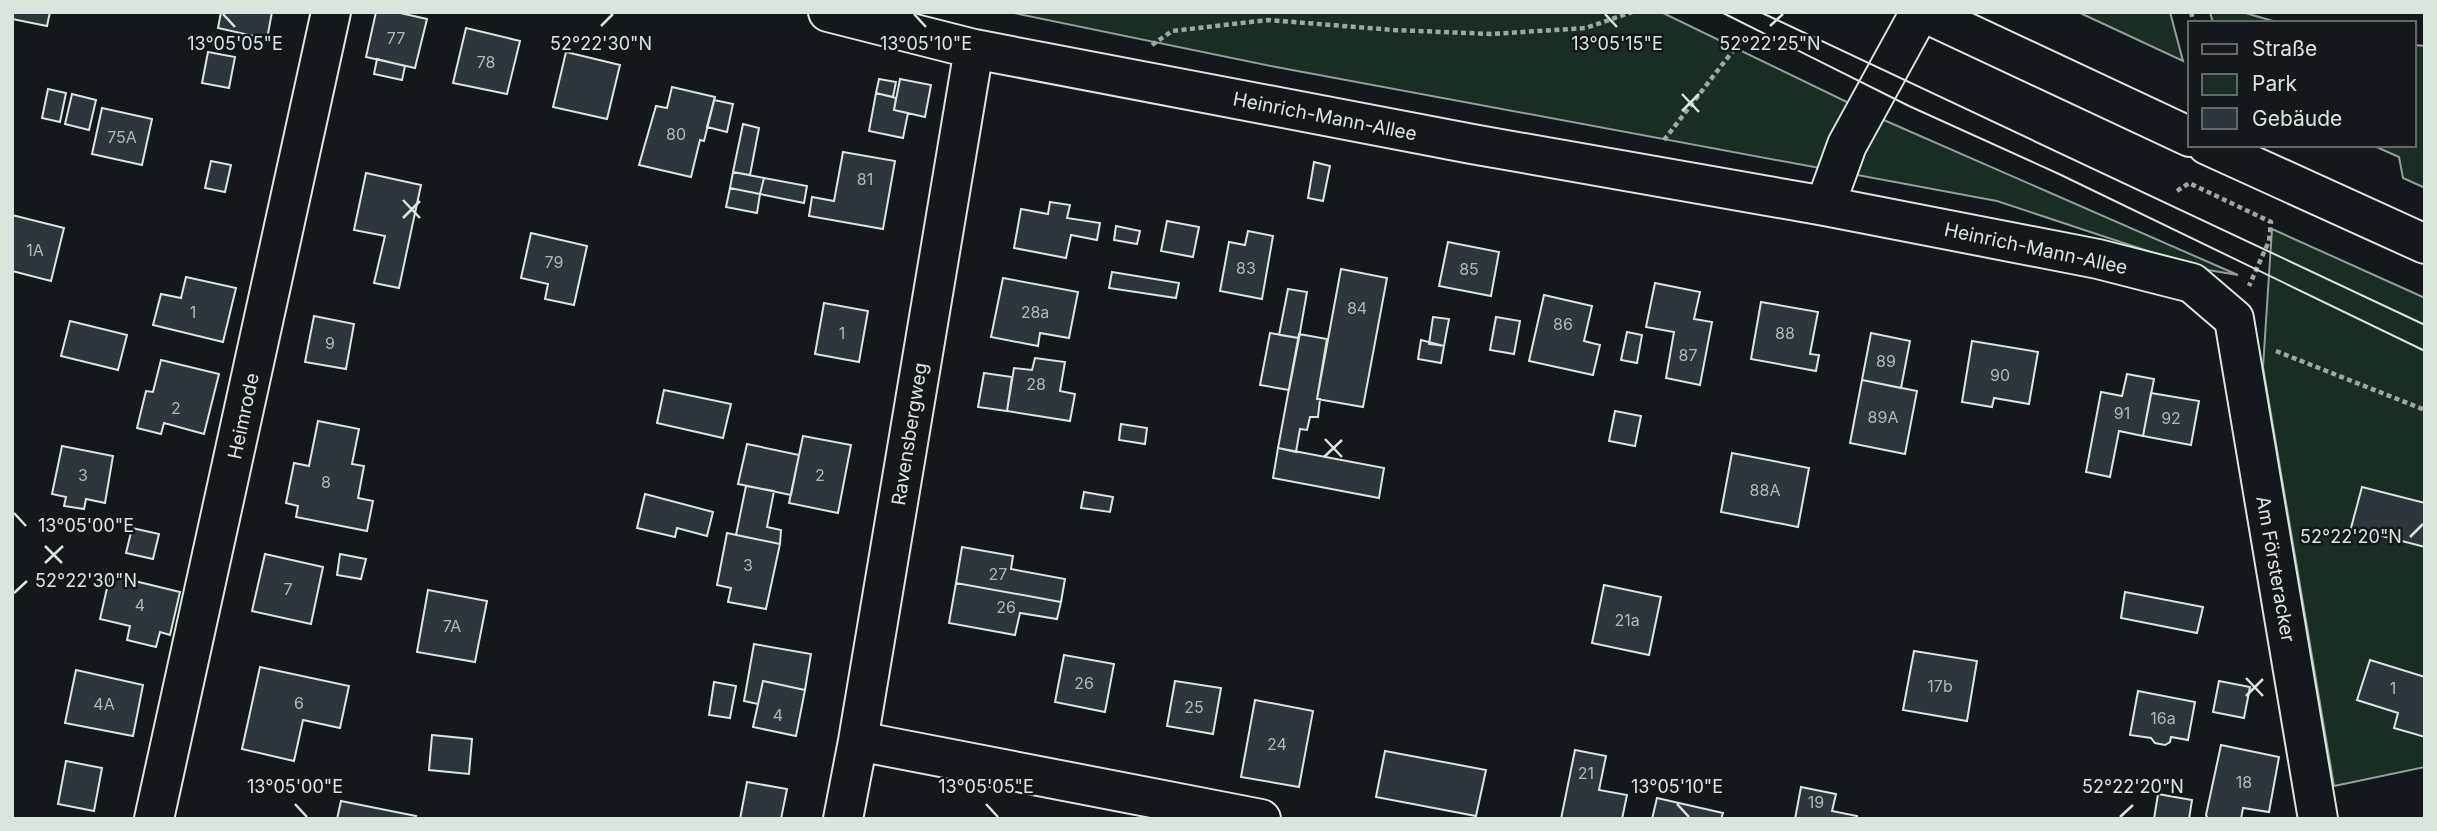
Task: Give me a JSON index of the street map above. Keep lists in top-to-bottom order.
{
  "streets": {
    "street": [
      "Heinrich-Mann-Allee",
      "Heimrode",
      "Ravensbergweg",
      "Am Försteracker"
    ]
  },
  "crossings": [
    ["Heinrich-Mann-Allee", "Ravensbergweg"],
    ["Heinrich-Mann-Allee", "Am Försteracker"]
  ],
  "house_numbers": [
    "77",
    "78",
    "80",
    "75A",
    "81",
    "1A",
    "79",
    "83",
    "85",
    "84",
    "1",
    "28a",
    "86",
    "1",
    "88",
    "9",
    "87",
    "89",
    "90",
    "28",
    "2",
    "91",
    "89A",
    "92",
    "3",
    "2",
    "8",
    "88A",
    "3",
    "27",
    "7",
    "4",
    "26",
    "21a",
    "7A",
    "26",
    "17b",
    "1",
    "6",
    "4A",
    "25",
    "4",
    "16a",
    "24",
    "21",
    "18",
    "19"
  ],
  "legend": ["Straße", "Park", "Gebäude"],
  "coordinates": [
    "52°22'30\"N",
    "52°22'25\"N",
    "13°05'05\"E",
    "13°05'10\"E",
    "13°05'15\"E",
    "13°05'00\"E",
    "52°22'20\"N"
  ]
}
